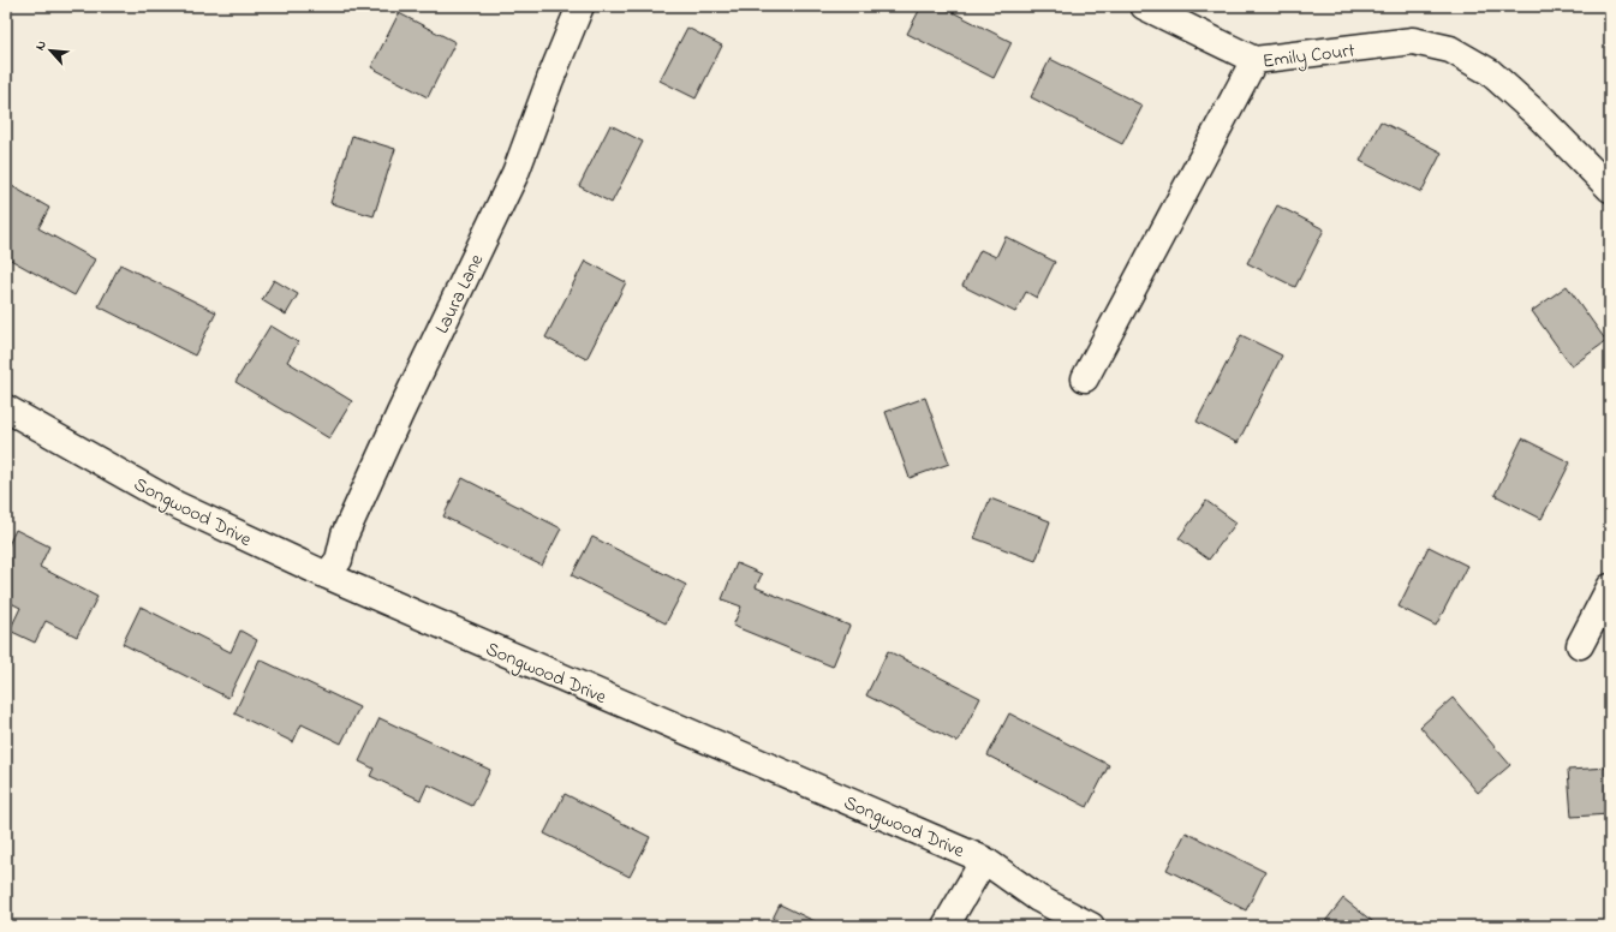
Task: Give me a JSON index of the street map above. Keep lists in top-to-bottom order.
{
  "streets": {
    "street": ["Emily Court", "Laura Lane", "Songwood Drive"]
  },
  "crossings": [
    ["Laura Lane", "Songwood Drive"]
  ],
  "north": "top left"
}
